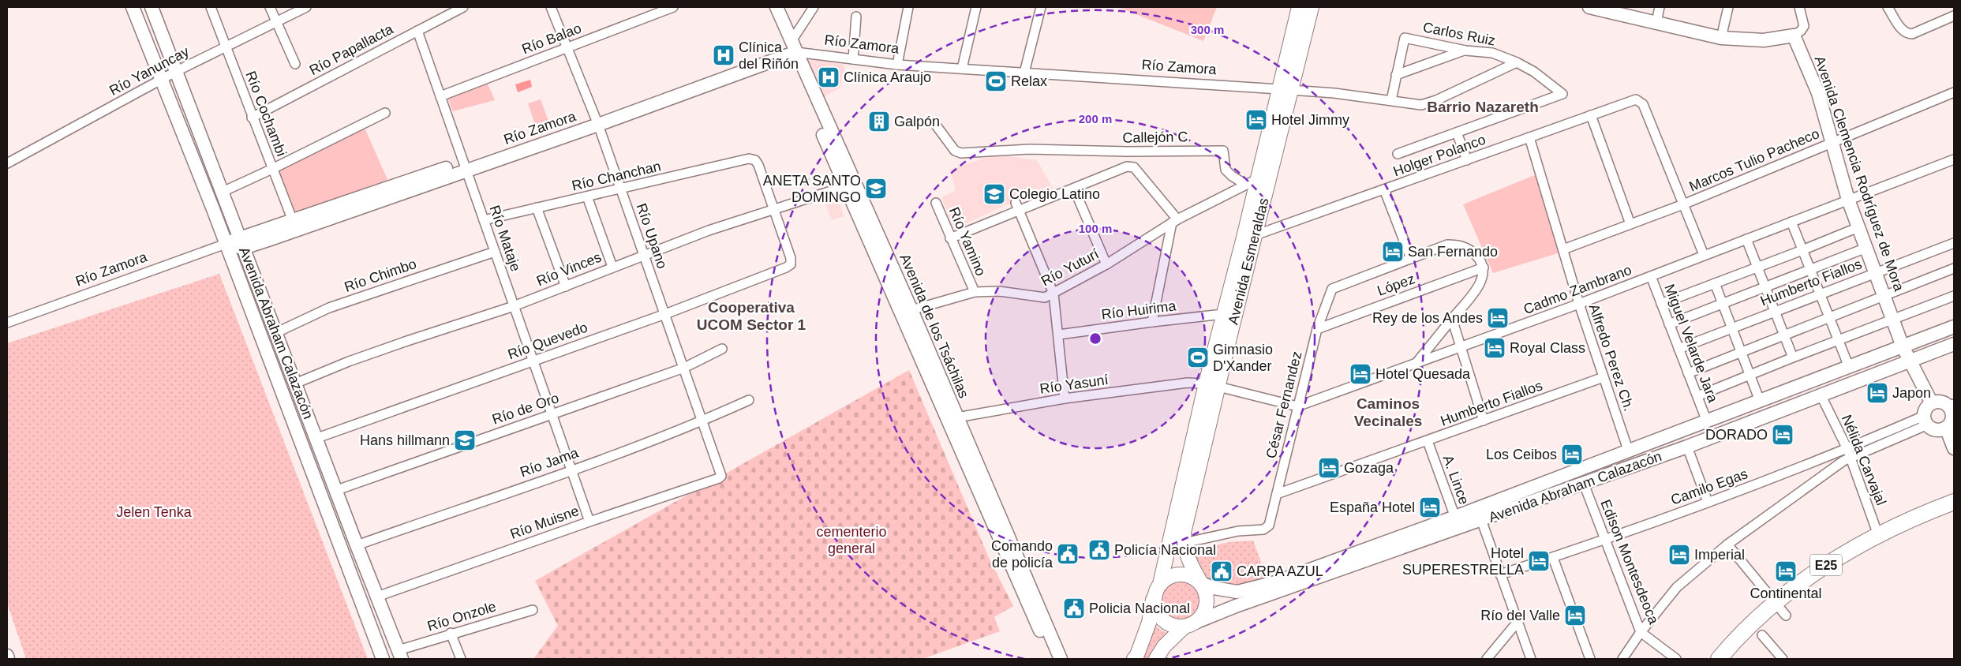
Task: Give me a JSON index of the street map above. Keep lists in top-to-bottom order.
{
  "streets": {
    "highway": ["E25"],
    "main road": [
      "Río Zamora",
      "Avenida Clemencia Rodríguez de Mora",
      "Avenida Esmeraldas",
      "Avenida de los Tsáchilas",
      "Avenida Abraham Calazacón"
    ],
    "street": [
      "Carlos Ruiz",
      "Río Balao",
      "Río Papallacta",
      "Río Yanuncay",
      "Río Cochambi",
      "Callejón C",
      "Holger Polanco",
      "Marcos Tulio Pacheco",
      "Río Chanchan",
      "Río Upano",
      "Río Mataje",
      "Río Yamino",
      "Río Yuturí",
      "Río Vinces",
      "Río Chimbo",
      "Humberto Fiallos",
      "López",
      "Cadmo Zambrano",
      "Río Huirima",
      "Río Quevedo",
      "Miguel Velarde Jara",
      "Alfredo Perez Ch.",
      "Río Yasuní",
      "César Fernandez",
      "Río de Oro",
      "Nélida Carvajal",
      "Río Jama",
      "A. Lince",
      "Camilo Egas",
      "Río Muisne",
      "Edison Montesdeoca",
      "Río Onzole"
    ]
  },
  "crossings": [
    ["Carlos Ruiz", "Río Zamora"],
    ["Río Balao", "Río Upano"],
    ["Río Balao", "Río Mataje"],
    ["Río Zamora", "Río Cochambi"],
    ["Río Zamora", "Río Upano"],
    ["Río Zamora", "Río Mataje"],
    ["Río Zamora", "Avenida Esmeraldas"],
    ["Río Zamora", "Avenida de los Tsáchilas"],
    ["Río Zamora", "Avenida Abraham Calazacón"],
    ["Río Papallacta", "Río Cochambi"],
    ["Río Papallacta", "Río Mataje"],
    ["Río Yanuncay", "Río Cochambi"],
    ["Río Yanuncay", "Avenida Abraham Calazacón"],
    ["Callejón C", "Avenida Esmeraldas"],
    ["Callejón C", "Río Yuturí"],
    ["Holger Polanco", "Marcos Tulio Pacheco"],
    ["Holger Polanco", "Avenida Esmeraldas"],
    ["Holger Polanco", "Alfredo Perez Ch."],
    ["Marcos Tulio Pacheco", "Avenida Clemencia Rodríguez de Mora"],
    ["Marcos Tulio Pacheco", "Alfredo Perez Ch."],
    ["Avenida Clemencia Rodríguez de Mora", "Humberto Fiallos"],
    ["Avenida Clemencia Rodríguez de Mora", "Cadmo Zambrano"],
    ["Avenida Clemencia Rodríguez de Mora", "Avenida Abraham Calazacón"],
    ["Avenida Clemencia Rodríguez de Mora", "Camilo Egas"],
    ["Río Chanchan", "Río Upano"],
    ["Río Chanchan", "Río Mataje"],
    ["Río Chanchan", "Río Vinces"],
    ["Río Chanchan", "Río Quevedo"],
    ["Río Upano", "Río Vinces"],
    ["Río Upano", "Río Quevedo"],
    ["Río Upano", "Río de Oro"],
    ["Río Upano", "Río Jama"],
    ["Río Upano", "Río Muisne"],
    ["Río Mataje", "Río Vinces"],
    ["Río Mataje", "Río Chimbo"],
    ["Río Mataje", "Río Quevedo"],
    ["Río Mataje", "Río de Oro"],
    ["Río Mataje", "Río Jama"],
    ["Río Mataje", "Río Muisne"],
    ["Río Yamino", "Río Yuturí"],
    ["Avenida Esmeraldas", "Río Yuturí"],
    ["Avenida Esmeraldas", "Río Huirima"],
    ["Avenida Esmeraldas", "Avenida Abraham Calazacón"],
    ["Avenida Esmeraldas", "Río Yasuní"],
    ["Avenida Esmeraldas", "César Fernandez"],
    ["Río Yuturí", "Avenida de los Tsáchilas"],
    ["Río Vinces", "Avenida de los Tsáchilas"],
    ["Río Vinces", "Avenida Abraham Calazacón"],
    ["Río Vinces", "Río Quevedo"],
    ["Río Chimbo", "Avenida Abraham Calazacón"],
    ["Humberto Fiallos", "Miguel Velarde Jara"],
    ["Humberto Fiallos", "Alfredo Perez Ch."],
    ["Humberto Fiallos", "César Fernandez"],
    ["Humberto Fiallos", "A. Lince"],
    ["López", "César Fernandez"],
    ["Cadmo Zambrano", "Miguel Velarde Jara"],
    ["Cadmo Zambrano", "Alfredo Perez Ch."],
    ["Cadmo Zambrano", "César Fernandez"],
    ["Avenida de los Tsáchilas", "Río Yasuní"],
    ["Avenida Abraham Calazacón", "Río Quevedo"],
    ["Avenida Abraham Calazacón", "Miguel Velarde Jara"],
    ["Avenida Abraham Calazacón", "Alfredo Perez Ch."],
    ["Avenida Abraham Calazacón", "Río de Oro"],
    ["Avenida Abraham Calazacón", "Nélida Carvajal"],
    ["Avenida Abraham Calazacón", "Río Jama"],
    ["Avenida Abraham Calazacón", "A. Lince"],
    ["Avenida Abraham Calazacón", "Río Muisne"],
    ["Avenida Abraham Calazacón", "Edison Montesdeoca"],
    ["Avenida Abraham Calazacón", "Río Onzole"],
    ["Nélida Carvajal", "Camilo Egas"],
    ["Nélida Carvajal", "E25"],
    ["Camilo Egas", "Edison Montesdeoca"]
  ],
  "districts": ["Barrio Nazareth", "Cooperativa UCOM Sector 1", "Caminos Vecinales"],
  "parks": ["Jelen Tenka", "cementerio general"],
  "places": {
    "hospital": ["Clínica del Riñón", "Clínica Araujo"],
    "sports": ["Relax", "Gimnasio D'Xander"],
    "hotel": [
      "Hotel Jimmy",
      "San Fernando",
      "Rey de los Andes",
      "Royal Class",
      "Hotel Quesada",
      "Japon",
      "DORADO",
      "Los Ceibos",
      "Gozaga",
      "España Hotel",
      "Imperial",
      "Hotel SUPERESTRELLA",
      "Continental",
      "Río del Valle"
    ],
    "building": ["Galpón"],
    "school or university": ["ANETA SANTO DOMINGO", "Colegio Latino", "Hans hillmann"],
    "public building": [
      "Policía Nacional",
      "Comando de policía",
      "CARPA AZUL",
      "Policia Nacional"
    ]
  },
  "rings": ["300 m", "200 m", "100 m"]
}
